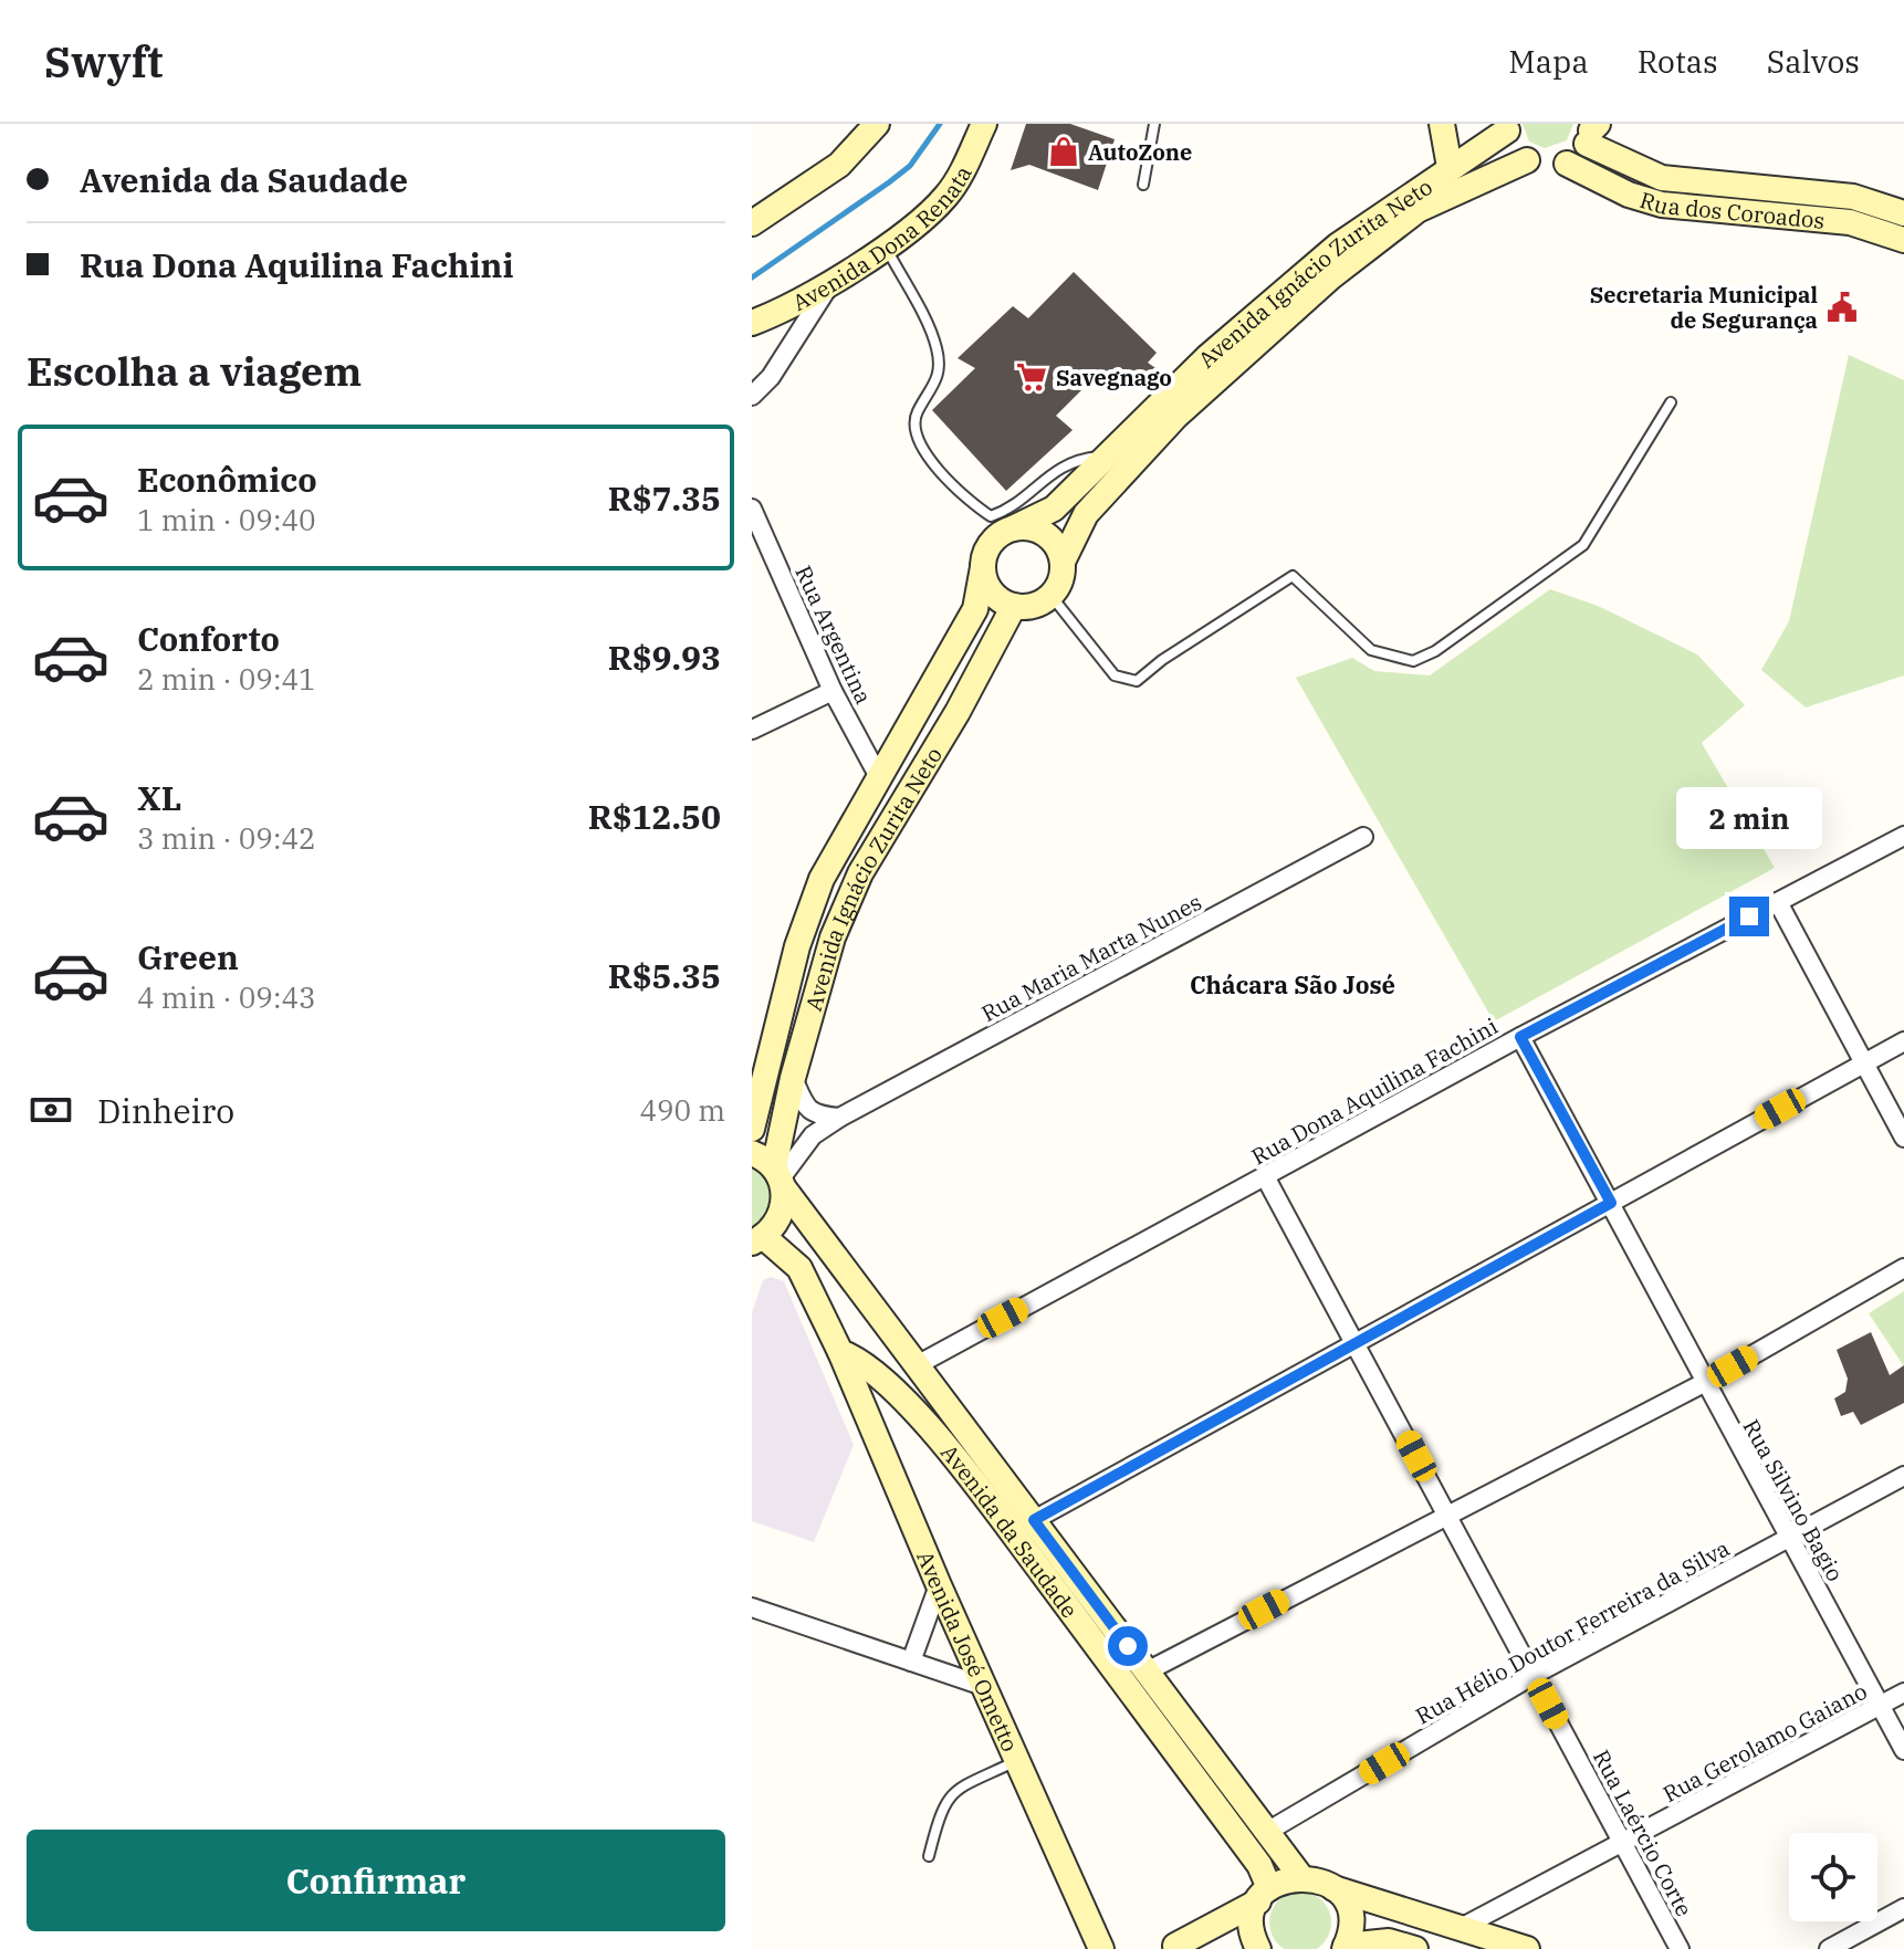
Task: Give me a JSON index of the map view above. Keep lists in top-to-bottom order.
{
  "streets": {
    "street": [
      "Rua dos Coroados",
      "Avenida Dona Renata",
      "Avenida Ignácio Zurita Neto",
      "Rua Argentina",
      "Rua Maria Marta Nunes",
      "Rua Dona Aquilina Fachini",
      "Rua Silvino Bagio",
      "Avenida da Saudade",
      "Rua Hélio Doutor Ferreira da Silva",
      "Avenida José Ometto",
      "Rua Gerolamo Gaiano",
      "Rua Laércio Corte"
    ]
  },
  "crossings": [
    ["Avenida Ignácio Zurita Neto", "Rua Argentina"],
    ["Avenida Ignácio Zurita Neto", "Rua Maria Marta Nunes"],
    ["Avenida Ignácio Zurita Neto", "Avenida da Saudade"],
    ["Rua Maria Marta Nunes", "Avenida da Saudade"],
    ["Rua Dona Aquilina Fachini", "Rua Silvino Bagio"],
    ["Rua Dona Aquilina Fachini", "Avenida da Saudade"],
    ["Rua Dona Aquilina Fachini", "Rua Laércio Corte"],
    ["Rua Silvino Bagio", "Rua Hélio Doutor Ferreira da Silva"],
    ["Rua Silvino Bagio", "Rua Gerolamo Gaiano"],
    ["Avenida da Saudade", "Rua Hélio Doutor Ferreira da Silva"],
    ["Avenida da Saudade", "Avenida José Ometto"],
    ["Rua Hélio Doutor Ferreira da Silva", "Rua Laércio Corte"],
    ["Rua Gerolamo Gaiano", "Rua Laércio Corte"]
  ],
  "districts": ["Chácara São José"],
  "places": {
    "shop": ["AutoZone"],
    "public building": ["Secretaria Municipal de Segurança"],
    "supermarket": ["Savegnago"]
  },
  "page": {
    "header": "Swyft",
    "nav": ["Mapa", "Rotas", "Salvos"],
    "banner": ["Avenida da Saudade", "Rua Dona Aquilina Fachini"],
    "heading": "Escolha a viagem",
    "list": [
      {
        "name": "Econômico",
        "note": "1 min · 09:40",
        "value": "R$7.35"
      },
      {
        "name": "Conforto",
        "note": "2 min · 09:41",
        "value": "R$9.93"
      },
      {
        "name": "XL",
        "note": "3 min · 09:42",
        "value": "R$12.50"
      },
      {
        "name": "Green",
        "note": "4 min · 09:43",
        "value": "R$5.35"
      }
    ],
    "bubble": "2 min",
    "pay": ["Dinheiro", "490 m"],
    "buttons": "Confirmar"
  }
}
